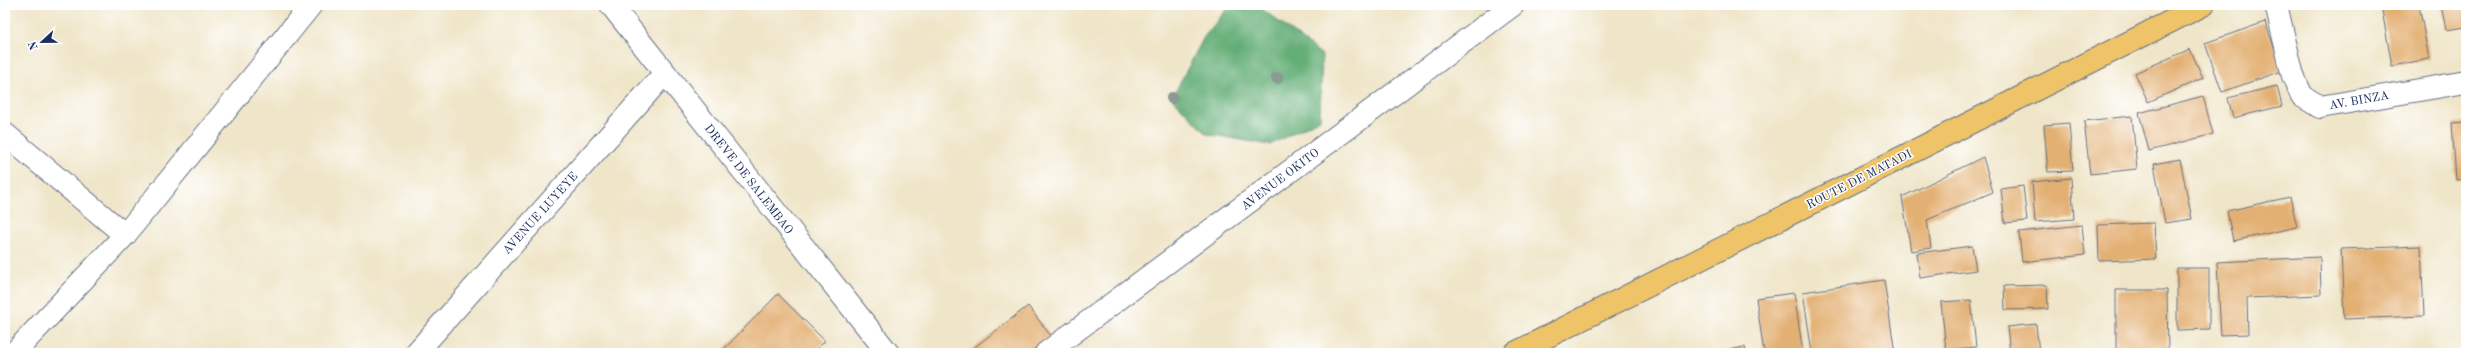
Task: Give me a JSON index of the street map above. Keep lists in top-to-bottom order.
{
  "streets": {
    "main road": ["ROUTE DE MATADI"],
    "street": [
      "AV. BINZA",
      "DREVE DE SALEMBAO",
      "AVENUE OKITO",
      "AVENUE LUYEYE"
    ]
  },
  "crossings": [
    ["DREVE DE SALEMBAO", "AVENUE LUYEYE"]
  ],
  "north": "left"
}
